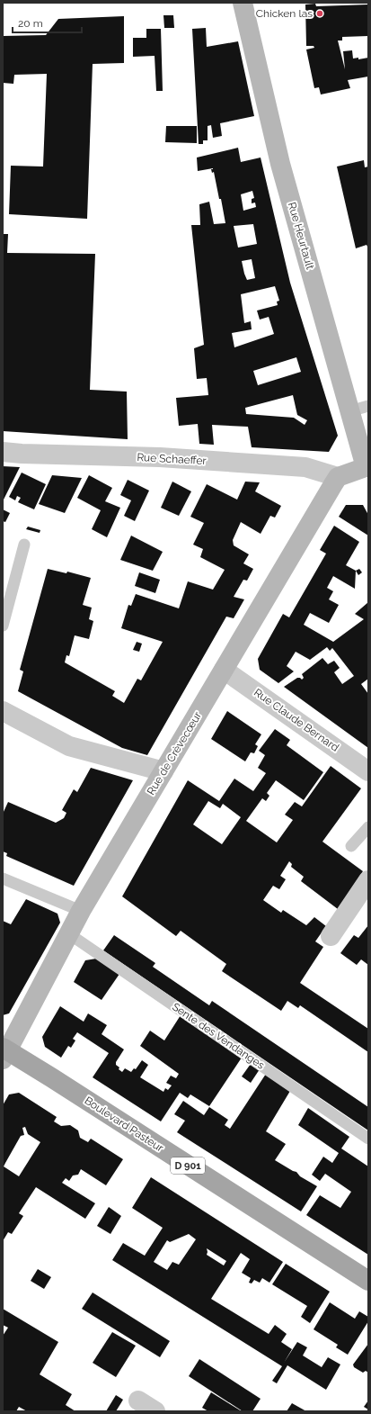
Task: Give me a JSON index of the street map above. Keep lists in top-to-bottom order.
{
  "streets": {
    "main road": [
      "Rue Heurtault",
      "Rue de Crèvecœur",
      "Boulevard Pasteur",
      "D 901"
    ],
    "street": ["Rue Schaeffer", "Rue Claude Bernard"],
    "lane": ["Sente des Vendanges"]
  },
  "crossings": [
    ["Rue Schaeffer", "Rue de Crèvecœur"],
    ["Rue Claude Bernard", "Rue de Crèvecœur"],
    ["Rue de Crèvecœur", "Sente des Vendanges"],
    ["Rue de Crèvecœur", "Boulevard Pasteur"]
  ],
  "places": ["Chicken las"],
  "scale_bar": "20 m"
}
